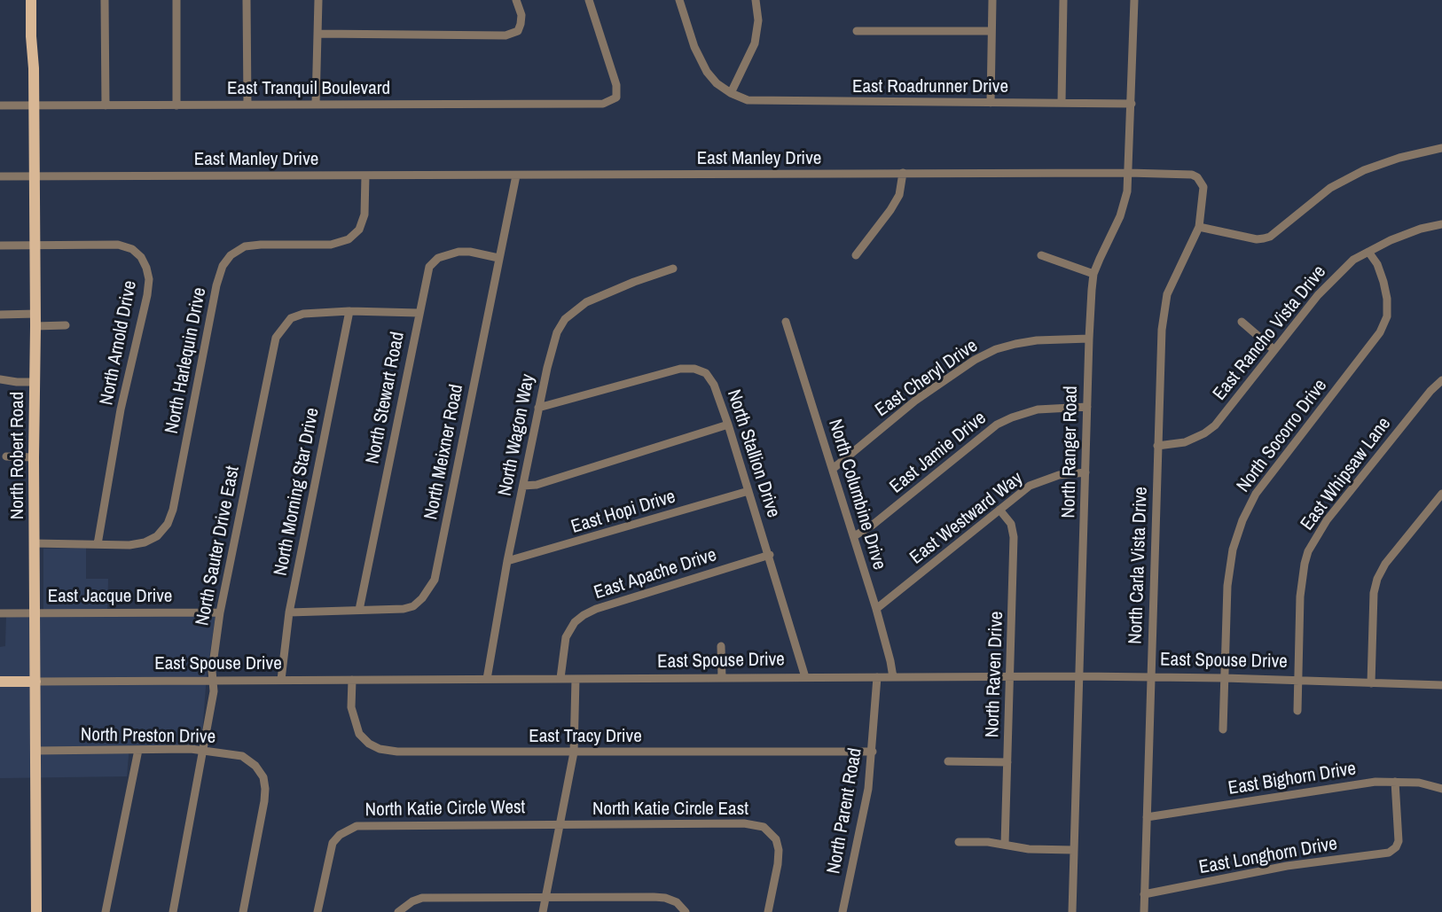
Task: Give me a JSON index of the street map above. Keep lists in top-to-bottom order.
{
  "streets": {
    "main road": ["North Robert Road", "East Spouse Drive"],
    "street": [
      "East Roadrunner Drive",
      "East Tranquil Boulevard",
      "East Manley Drive",
      "East Rancho Vista Drive",
      "North Arnold Drive",
      "North Harlequin Drive",
      "East Cheryl Drive",
      "North Stewart Road",
      "North Wagon Way",
      "North Socorro Drive",
      "North Meixner Road",
      "North Ranger Road",
      "East Jamie Drive",
      "North Stallion Drive",
      "East Whipsaw Lane",
      "North Morning Star Drive",
      "North Columbine Drive",
      "East Hopi Drive",
      "East Westward Way",
      "North Sauter Drive East",
      "North Carla Vista Drive",
      "East Apache Drive",
      "East Jacque Drive",
      "North Raven Drive",
      "North Preston Drive",
      "East Tracy Drive",
      "East Bighorn Drive",
      "North Katie Circle West",
      "North Katie Circle East",
      "North Parent Road",
      "East Longhorn Drive"
    ]
  },
  "crossings": [
    ["East Roadrunner Drive", "North Ranger Road"],
    ["East Tranquil Boulevard", "North Robert Road"],
    ["East Manley Drive", "North Harlequin Drive"],
    ["East Manley Drive", "North Meixner Road"],
    ["East Manley Drive", "North Ranger Road"],
    ["East Manley Drive", "North Robert Road"],
    ["East Manley Drive", "North Carla Vista Drive"],
    ["East Rancho Vista Drive", "North Socorro Drive"],
    ["East Rancho Vista Drive", "North Carla Vista Drive"],
    ["North Arnold Drive", "North Harlequin Drive"],
    ["North Arnold Drive", "North Robert Road"],
    ["North Harlequin Drive", "North Robert Road"],
    ["East Cheryl Drive", "North Ranger Road"],
    ["East Cheryl Drive", "North Columbine Drive"],
    ["North Stewart Road", "North Meixner Road"],
    ["North Stewart Road", "North Sauter Drive East"],
    ["North Wagon Way", "North Stallion Drive"],
    ["North Wagon Way", "East Hopi Drive"],
    ["North Wagon Way", "East Spouse Drive"],
    ["North Socorro Drive", "East Spouse Drive"],
    ["North Meixner Road", "North Morning Star Drive"],
    ["North Ranger Road", "East Jamie Drive"],
    ["North Ranger Road", "East Westward Way"],
    ["North Ranger Road", "East Spouse Drive"],
    ["East Jamie Drive", "North Columbine Drive"],
    ["North Stallion Drive", "East Hopi Drive"],
    ["North Stallion Drive", "East Apache Drive"],
    ["North Stallion Drive", "East Spouse Drive"],
    ["North Robert Road", "East Jacque Drive"],
    ["North Robert Road", "East Spouse Drive"],
    ["North Robert Road", "North Preston Drive"],
    ["East Whipsaw Lane", "East Spouse Drive"],
    ["North Morning Star Drive", "North Sauter Drive East"],
    ["North Morning Star Drive", "East Spouse Drive"],
    ["North Columbine Drive", "East Westward Way"],
    ["North Columbine Drive", "East Spouse Drive"],
    ["East Westward Way", "North Raven Drive"],
    ["North Sauter Drive East", "East Jacque Drive"],
    ["North Sauter Drive East", "East Spouse Drive"],
    ["North Sauter Drive East", "North Preston Drive"],
    ["North Carla Vista Drive", "East Spouse Drive"],
    ["North Carla Vista Drive", "East Bighorn Drive"],
    ["North Carla Vista Drive", "East Longhorn Drive"],
    ["East Apache Drive", "East Spouse Drive"],
    ["East Spouse Drive", "North Raven Drive"],
    ["East Spouse Drive", "East Tracy Drive"],
    ["East Spouse Drive", "North Parent Road"],
    ["East Tracy Drive", "North Parent Road"],
    ["East Bighorn Drive", "East Longhorn Drive"],
    ["North Katie Circle West", "North Katie Circle East"]
  ]
}
